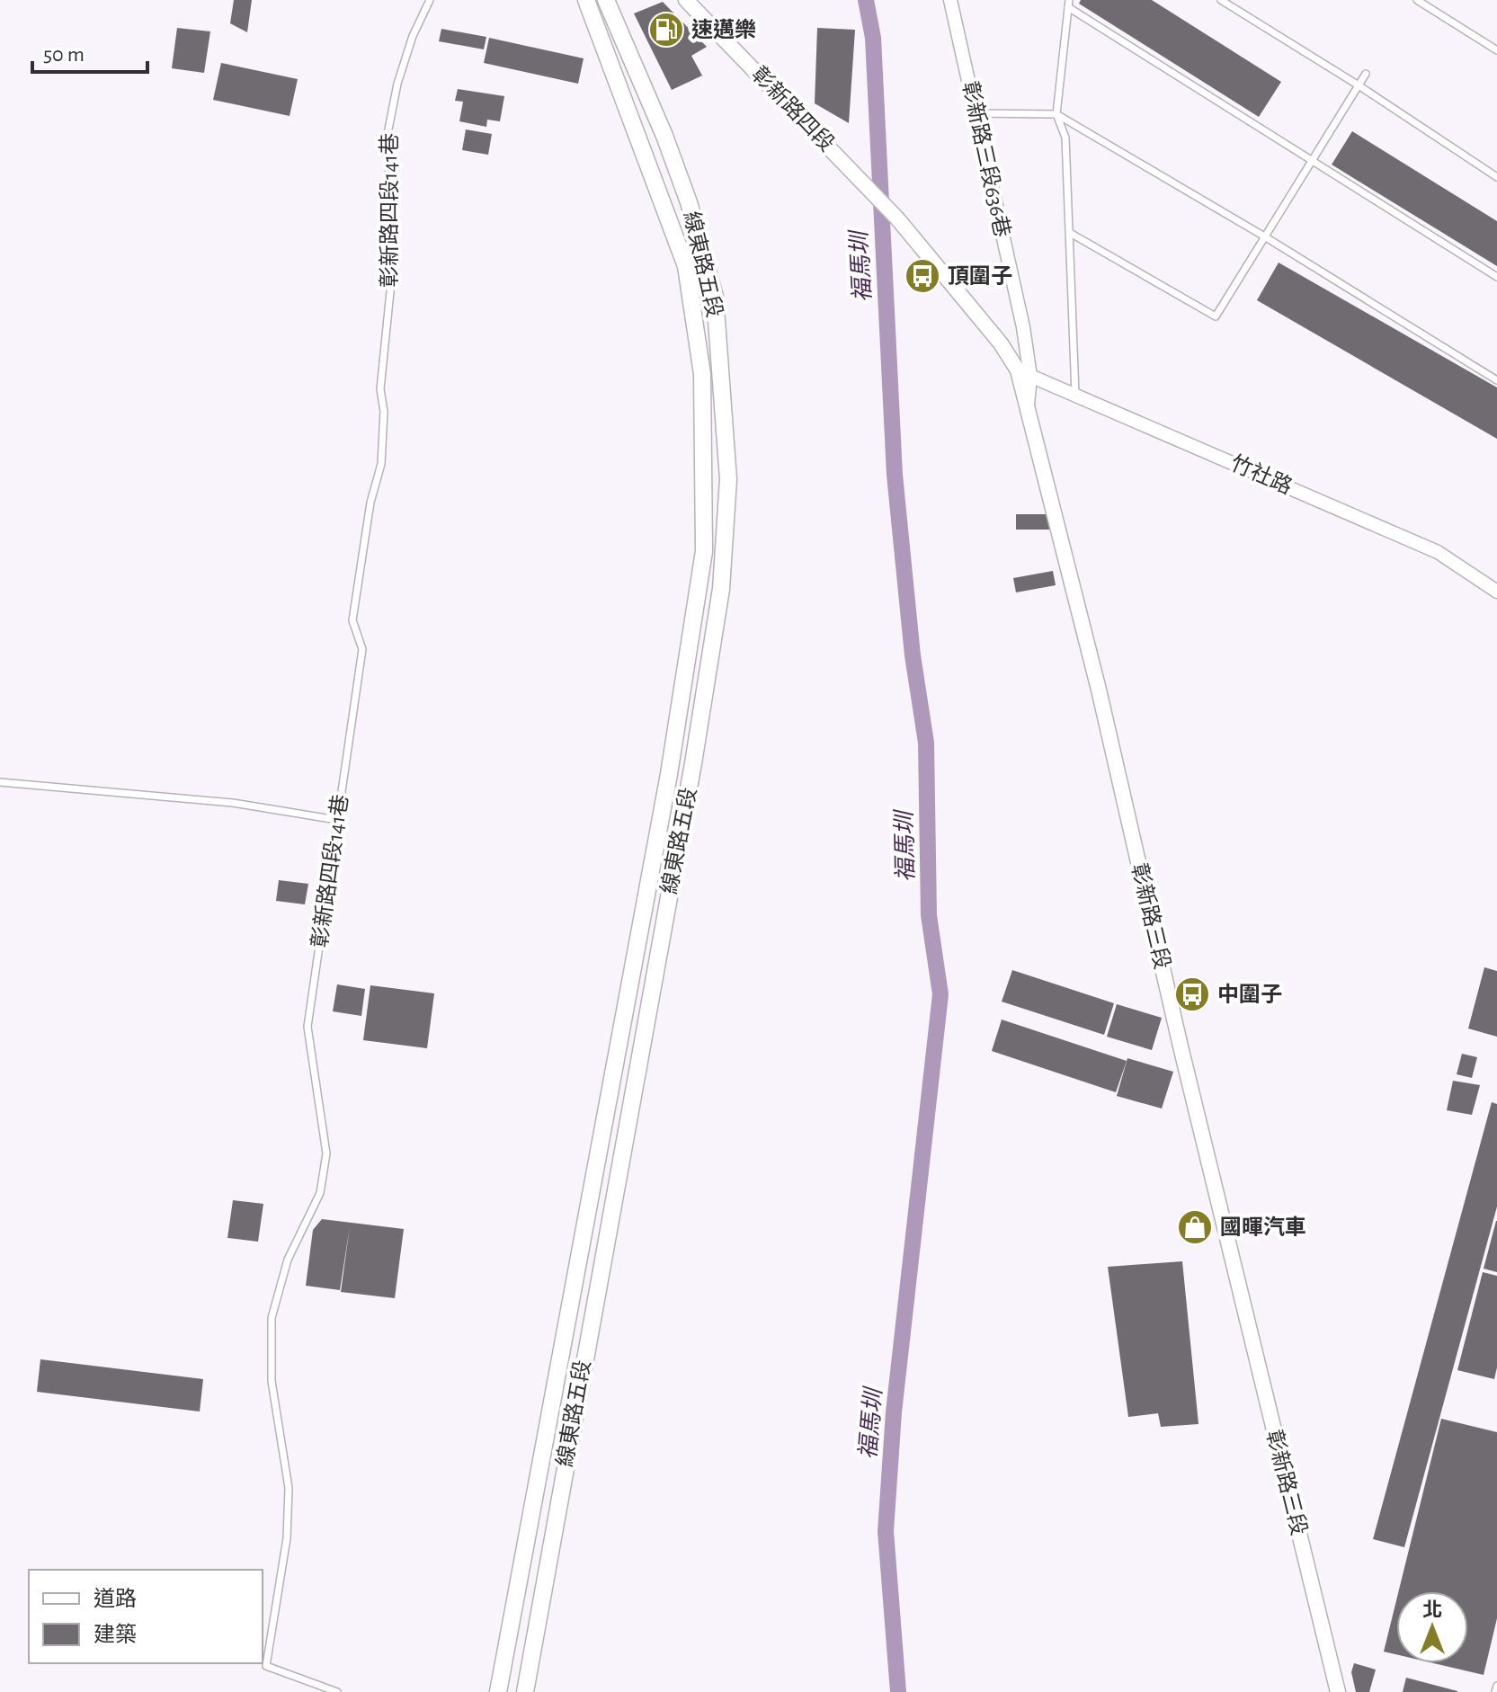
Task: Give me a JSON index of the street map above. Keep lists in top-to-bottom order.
{
  "streets": {
    "main road": ["線東路五段"],
    "street": [
      "彰新路四段",
      "彰新路三段636巷",
      "竹社路",
      "彰新路三段"
    ],
    "lane": ["彰新路四段141巷"]
  },
  "crossings": [
    ["彰新路四段", "彰新路三段"],
    ["彰新路三段636巷", "竹社路"],
    ["彰新路三段636巷", "彰新路三段"],
    ["竹社路", "彰新路三段"]
  ],
  "water": ["福馬圳"],
  "places": {
    "fuel station": ["速邁樂"],
    "bus stop": ["頂圍子", "中圍子"],
    "shop": ["國暉汽車"]
  },
  "legend": ["道路", "建築"],
  "scale_bar": "50 m",
  "north": "top"
}
